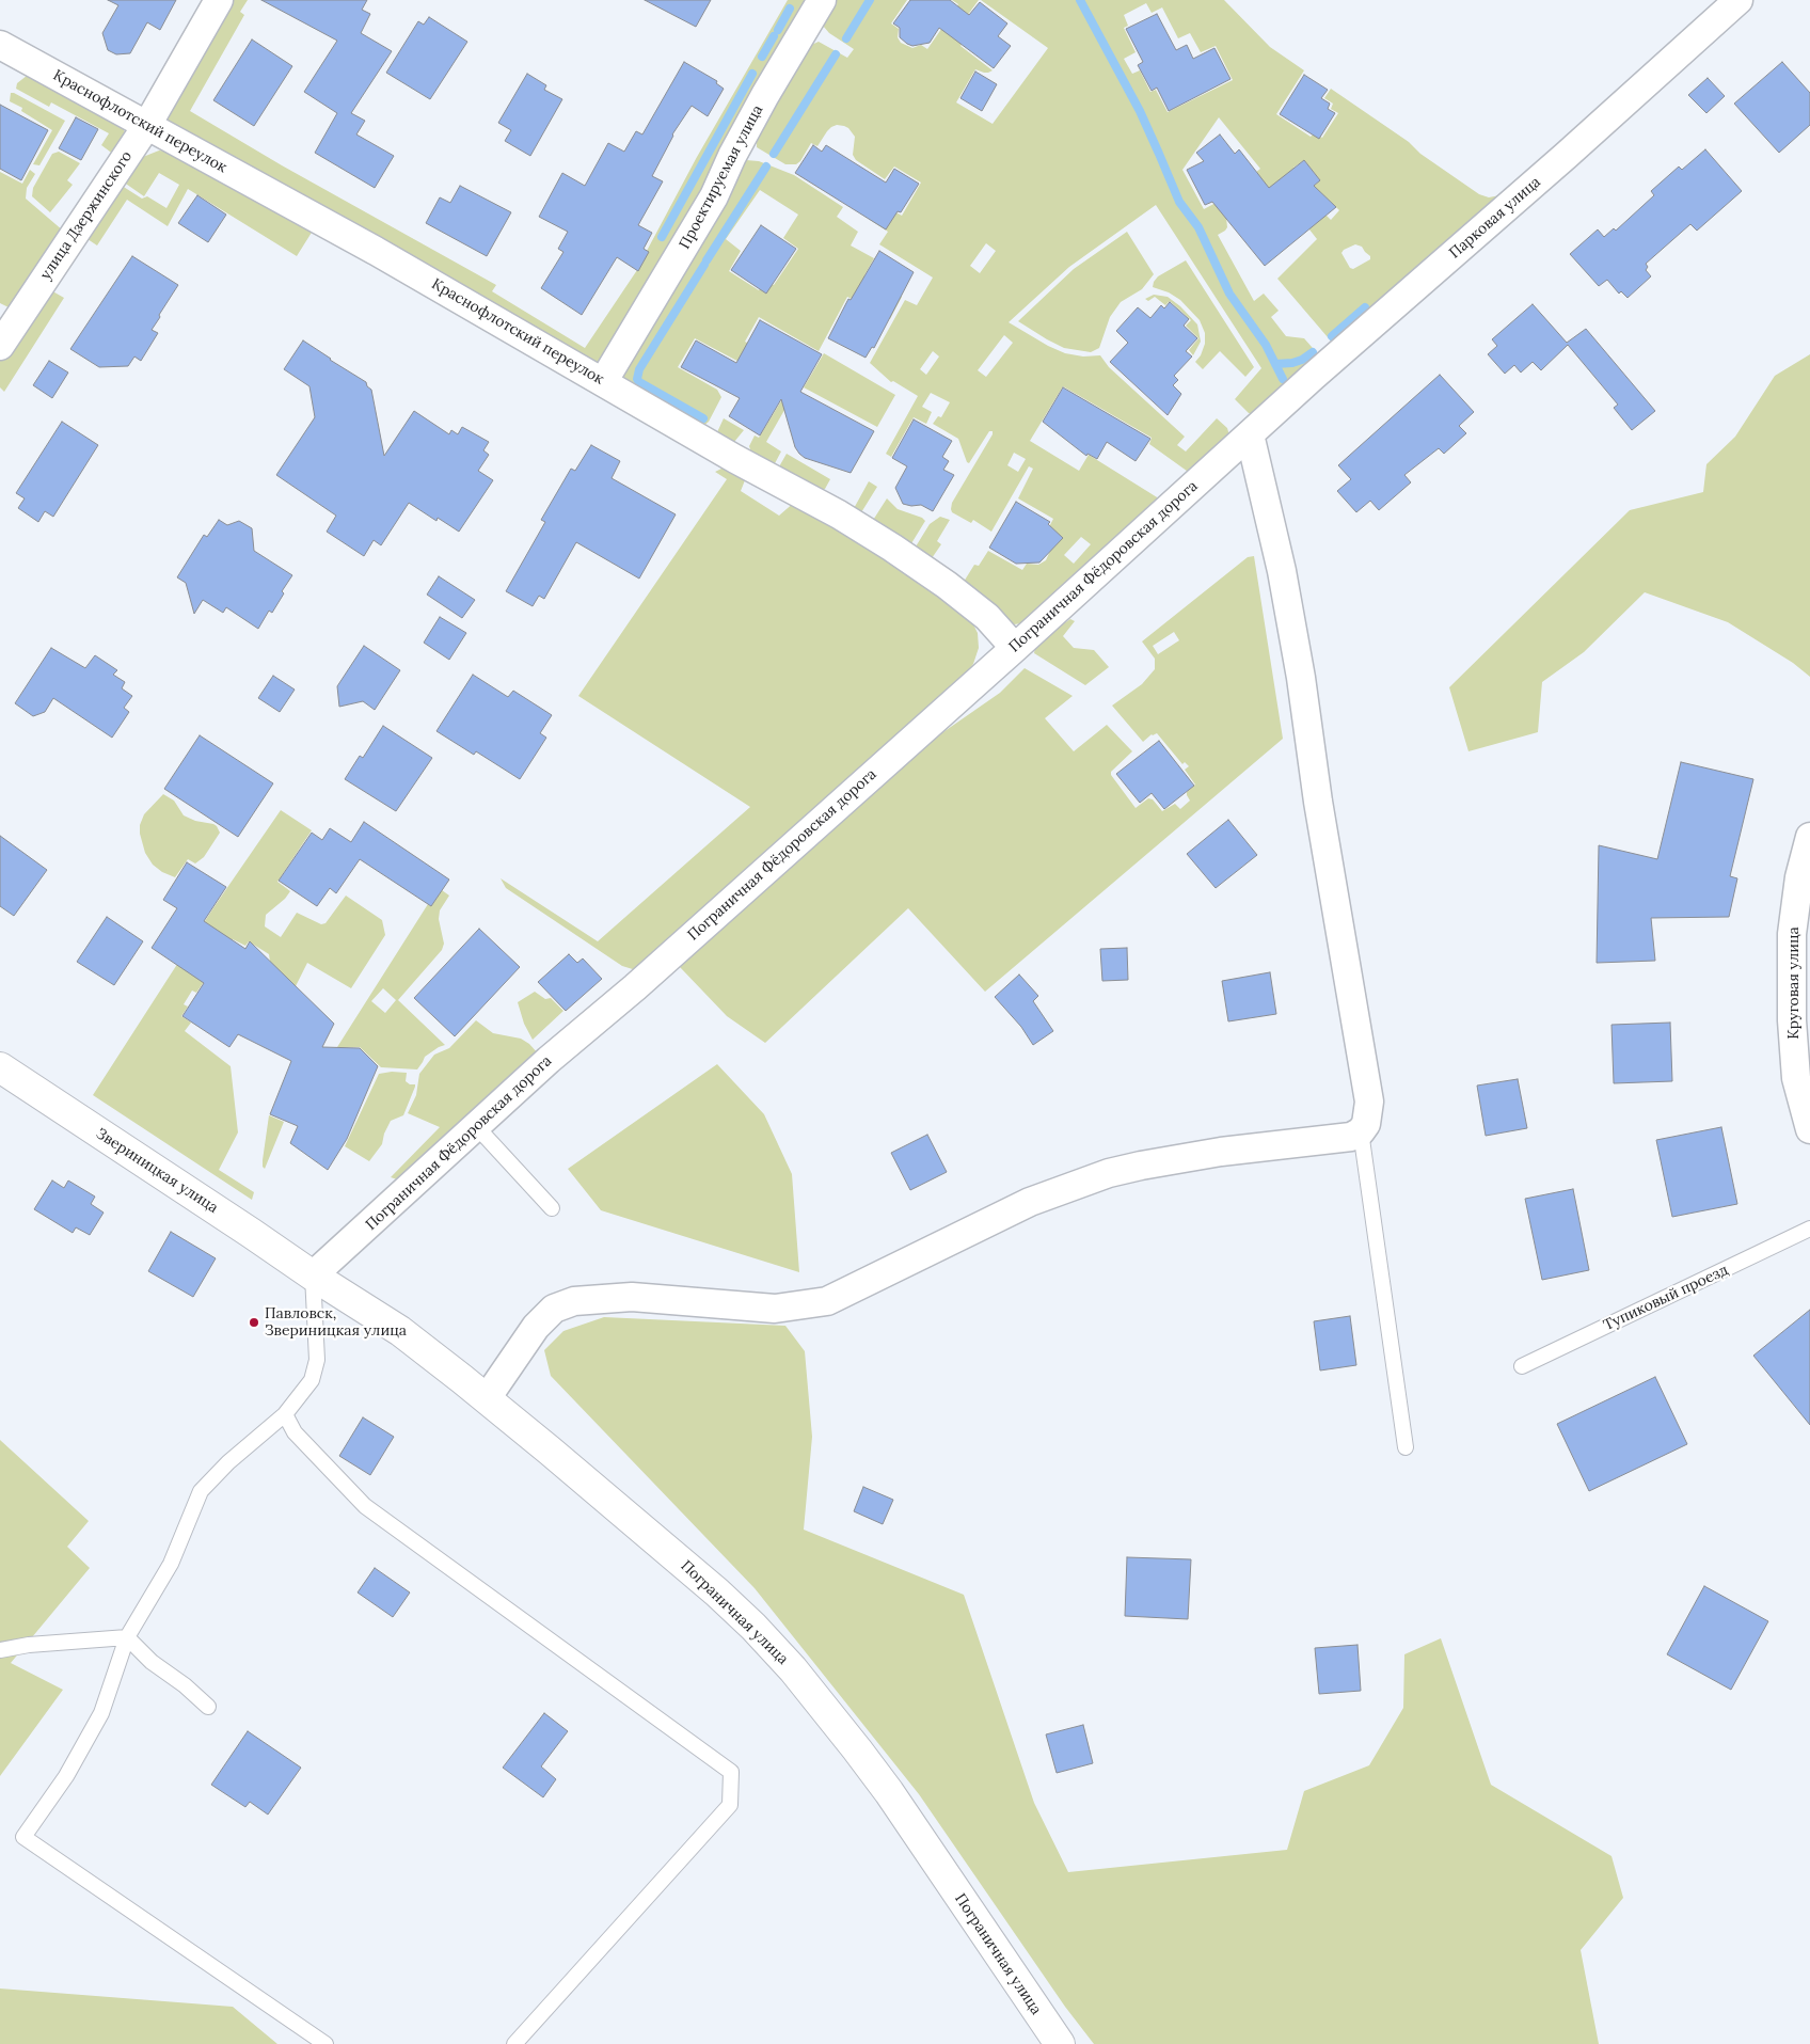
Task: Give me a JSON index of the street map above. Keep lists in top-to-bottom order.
{
  "streets": {
    "street": [
      "Краснофлотский переулок",
      "Проектируемая улица",
      "улица Дзержинского",
      "Парковая улица",
      "Пограничная Фёдоровская дорога",
      "Круговая улица",
      "Звериницкая улица",
      "Пограничная улица"
    ],
    "lane": ["Тупиковый проезд"]
  },
  "crossings": [
    ["Краснофлотский переулок", "Проектируемая улица"],
    ["Краснофлотский переулок", "улица Дзержинского"],
    ["Краснофлотский переулок", "Пограничная Фёдоровская дорога"],
    ["Парковая улица", "Пограничная Фёдоровская дорога"],
    ["Пограничная Фёдоровская дорога", "Звериницкая улица"],
    ["Пограничная Фёдоровская дорога", "Пограничная улица"],
    ["Звериницкая улица", "Пограничная улица"]
  ],
  "places": ["Павловск, Звериницкая улица"]
}
